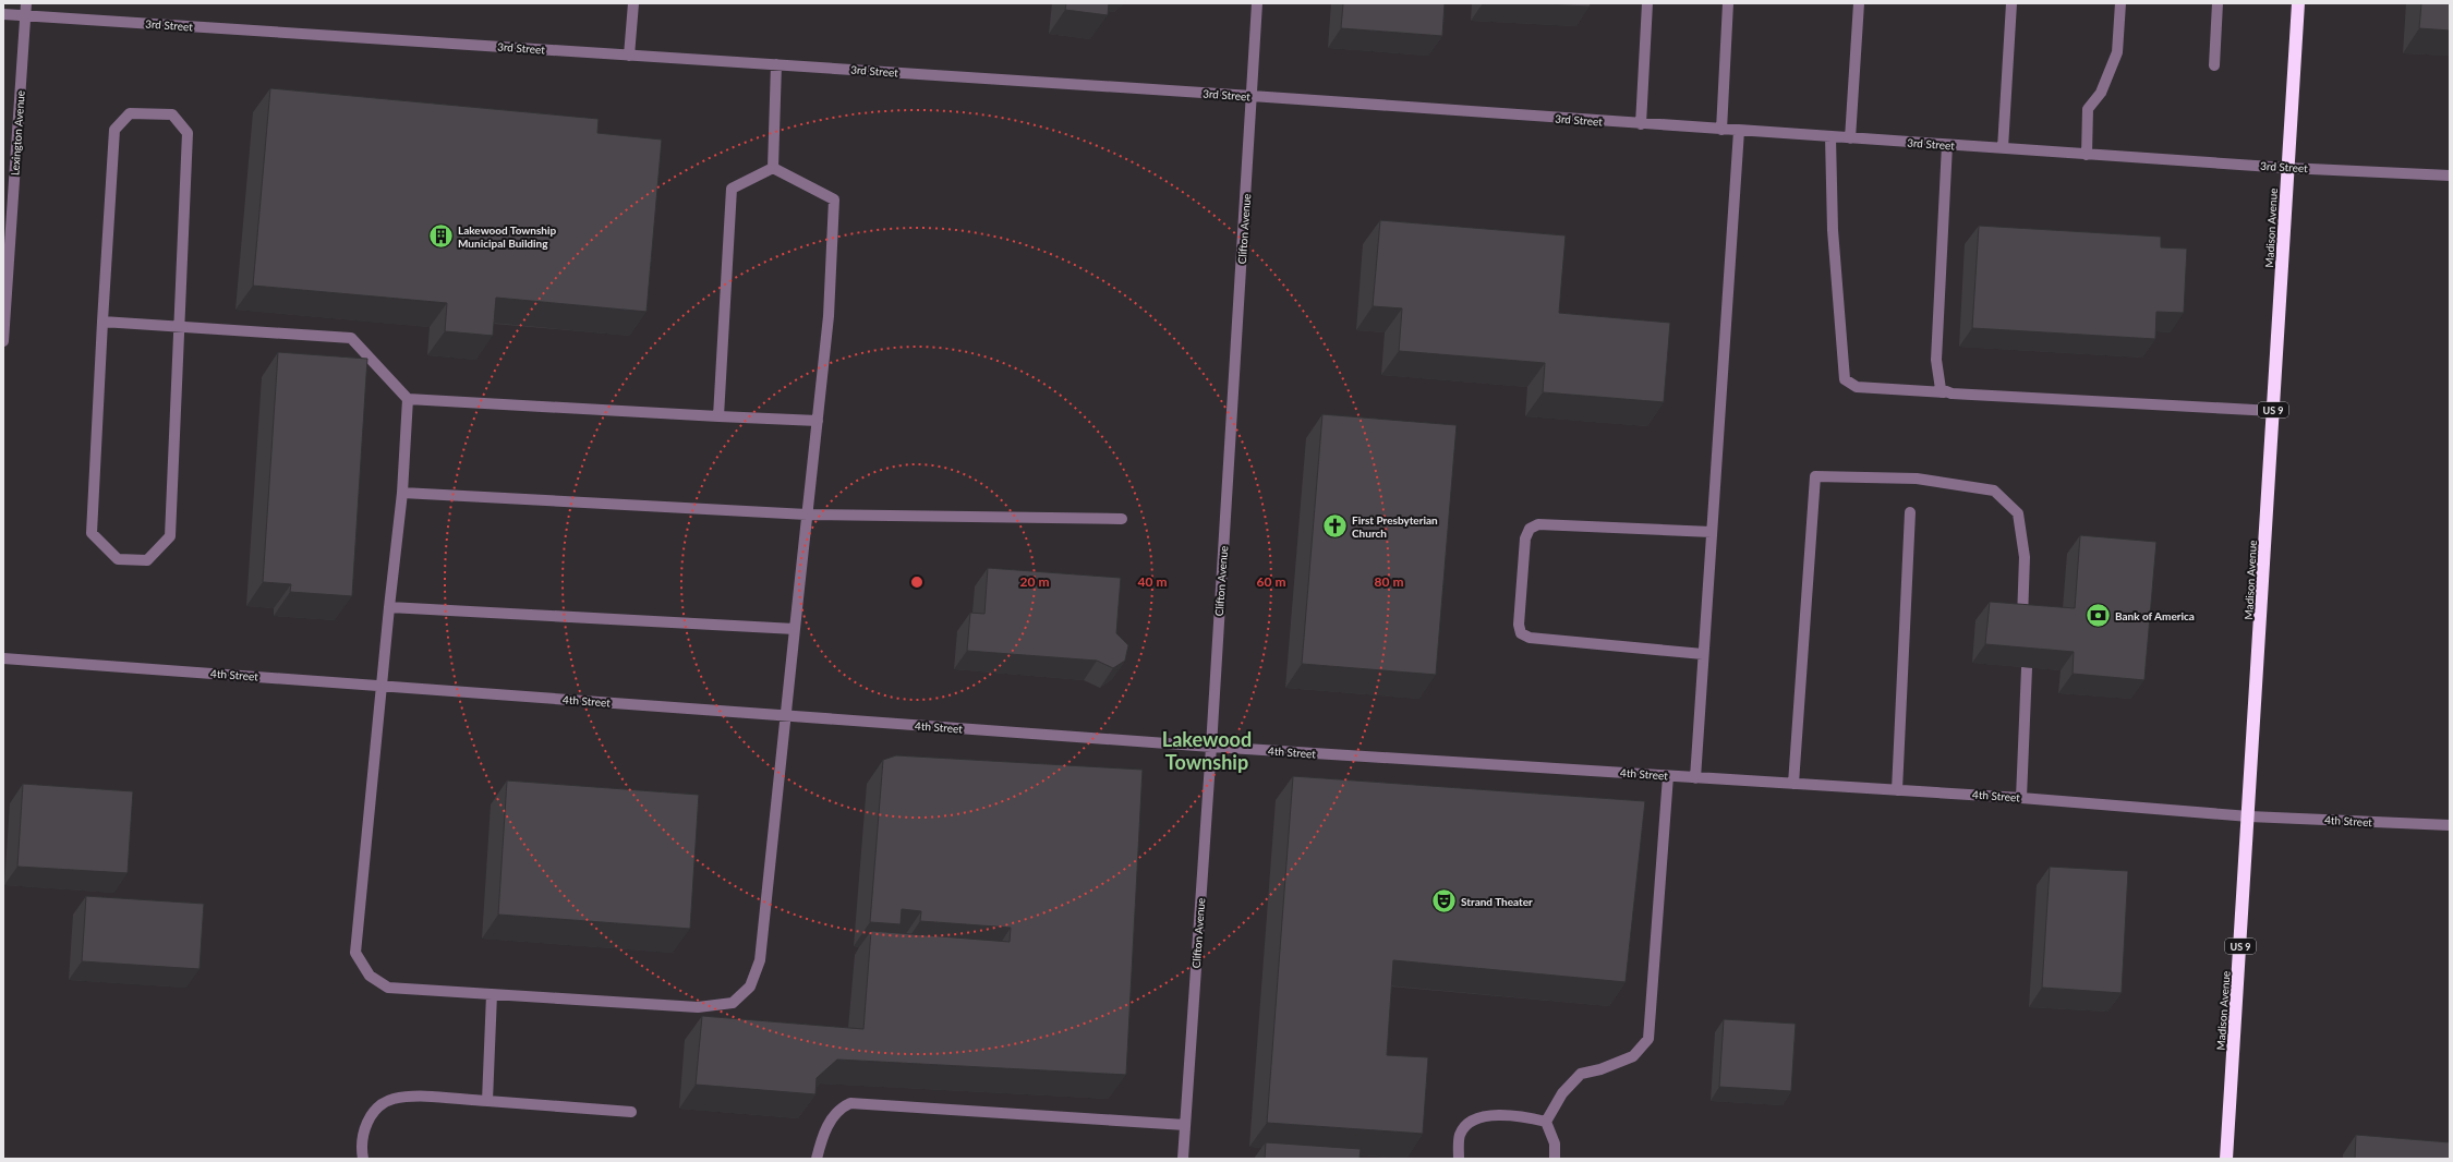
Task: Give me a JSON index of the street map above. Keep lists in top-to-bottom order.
{
  "streets": {
    "highway": ["Madison Avenue", "US 9"],
    "street": [
      "3rd Street",
      "Lexington Avenue",
      "Clifton Avenue",
      "4th Street"
    ]
  },
  "crossings": [
    ["3rd Street", "Lexington Avenue"],
    ["3rd Street", "Madison Avenue"],
    ["3rd Street", "Clifton Avenue"],
    ["Madison Avenue", "4th Street"],
    ["Clifton Avenue", "4th Street"]
  ],
  "districts": ["Lakewood Township"],
  "places": {
    "building": ["Lakewood Township Municipal Building"],
    "church": ["First Presbyterian Church"],
    "bank": ["Bank of America"],
    "theatre": ["Strand Theater"]
  },
  "rings": [
    "20 m",
    "40 m",
    "60 m",
    "80 m"
  ]
}
